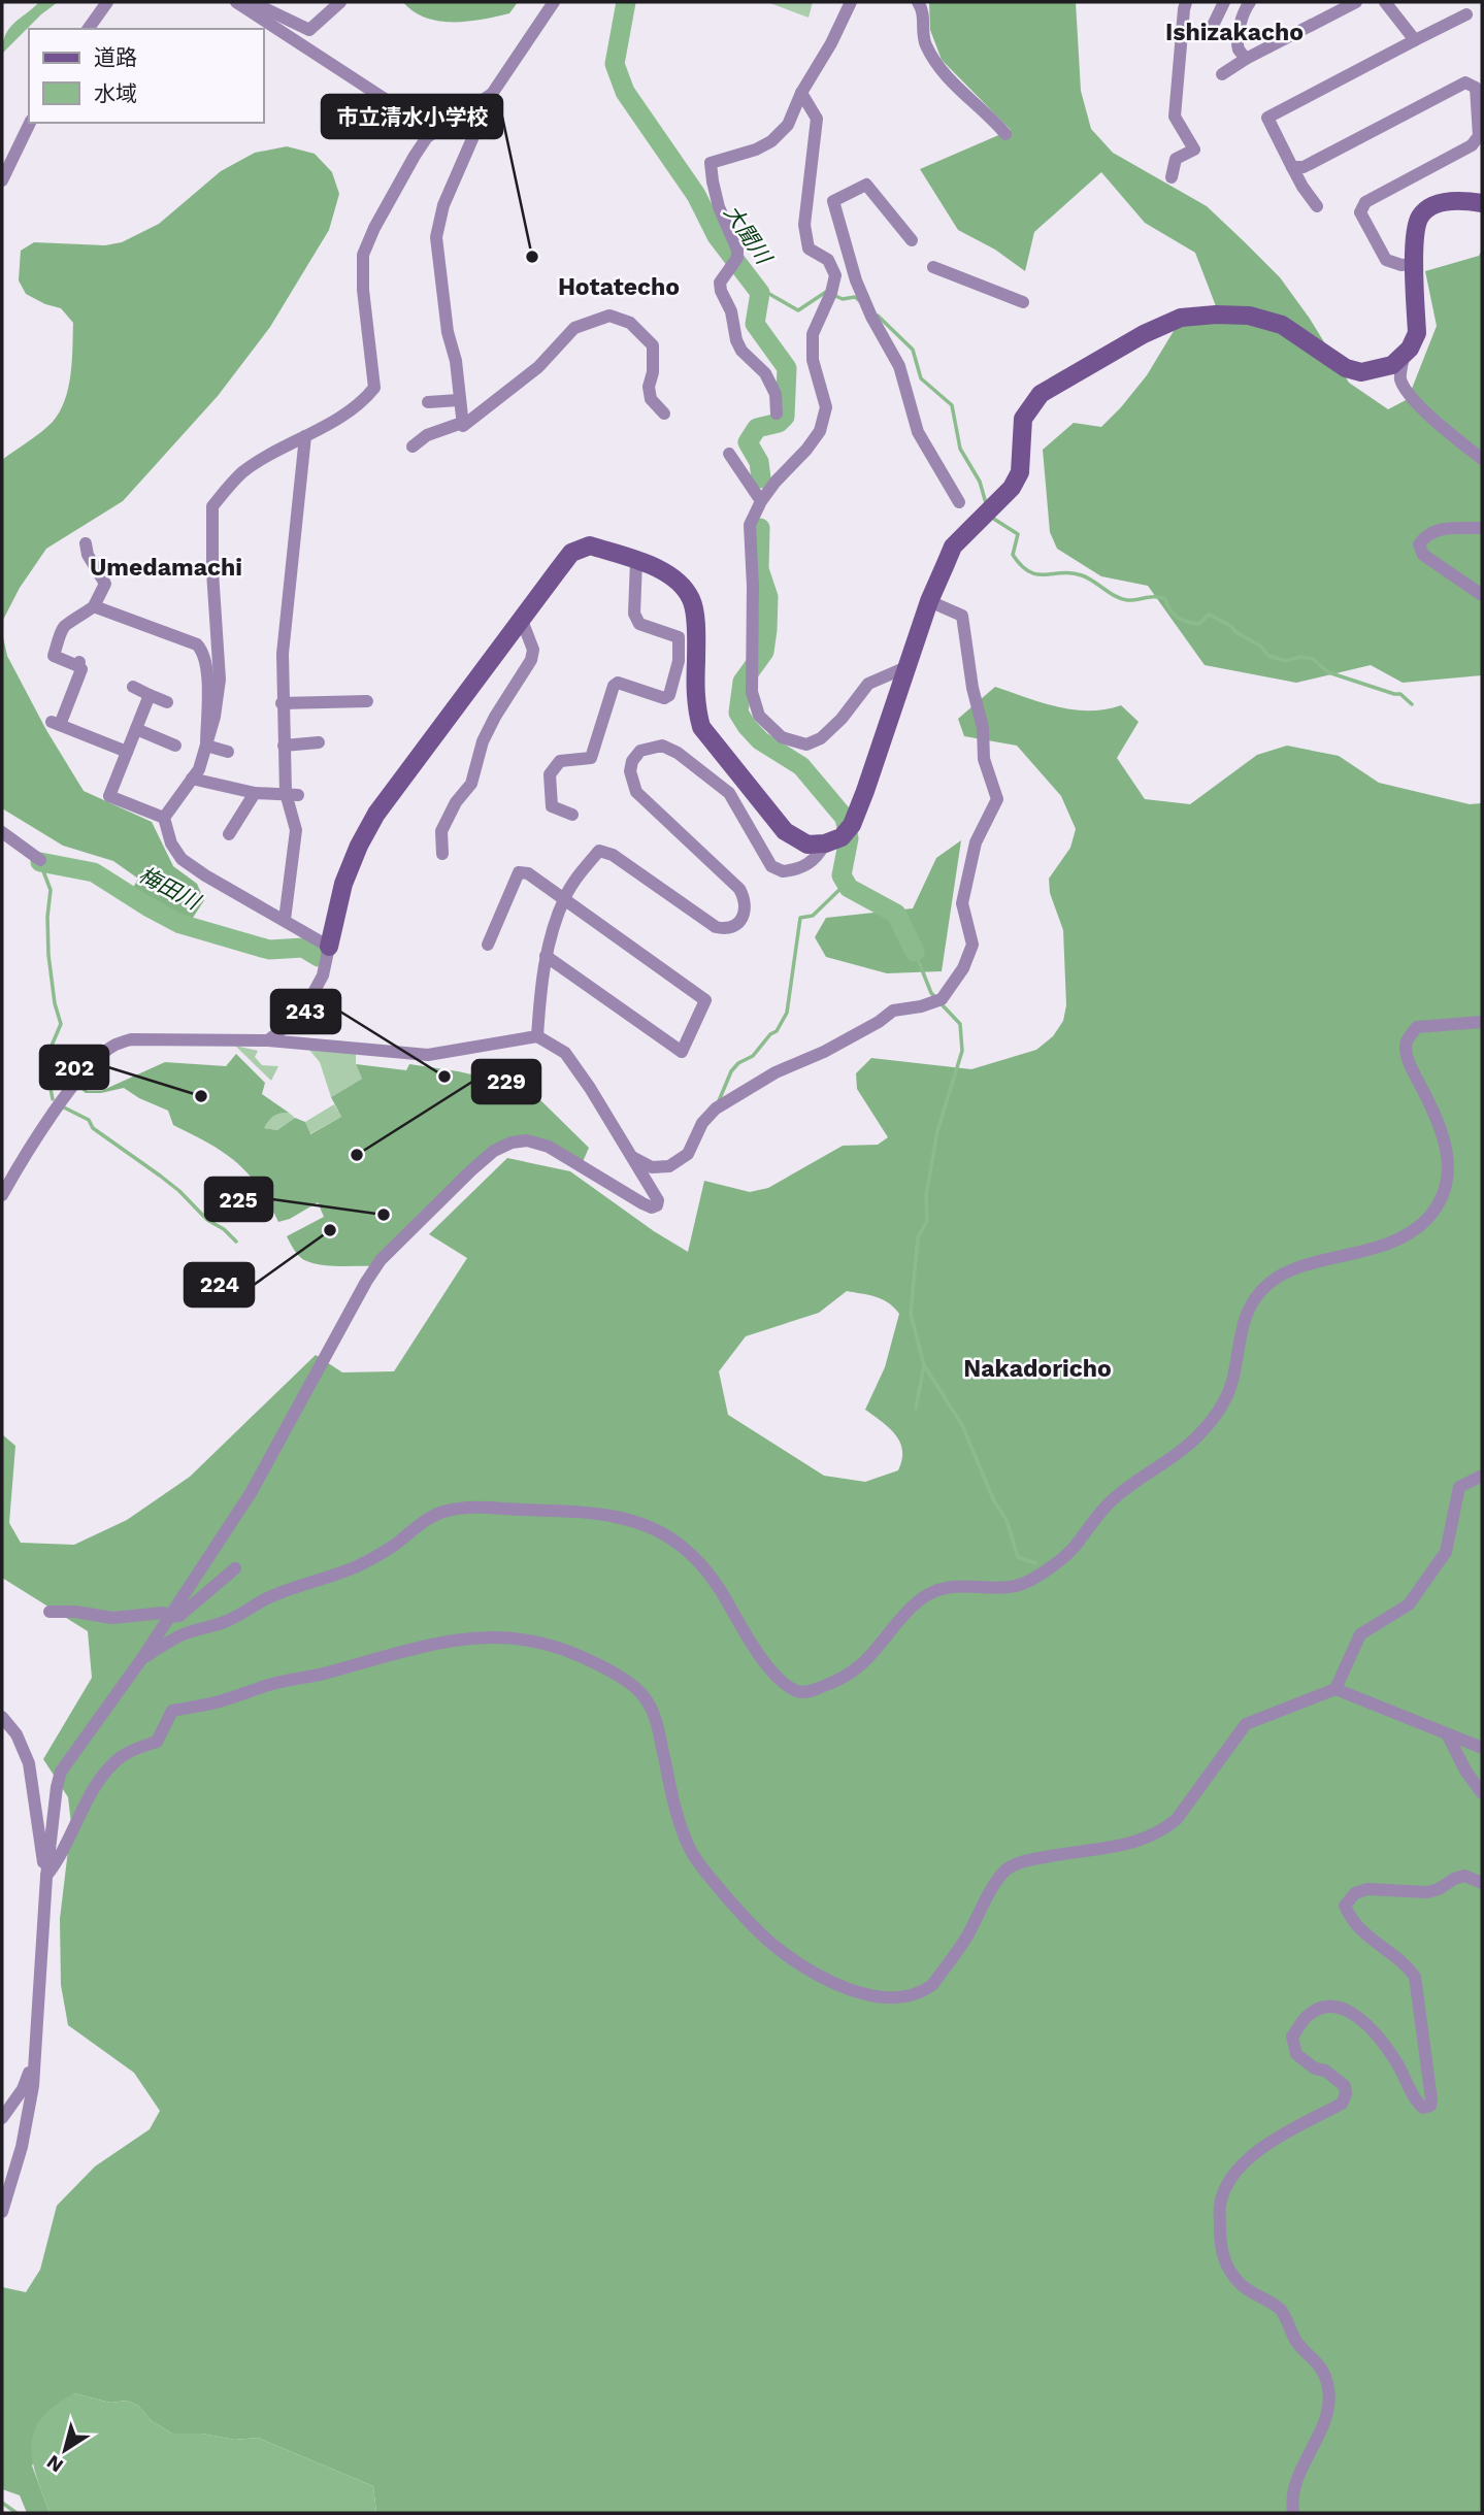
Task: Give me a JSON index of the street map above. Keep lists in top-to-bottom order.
{
  "districts": [
    "Ishizakacho",
    "Hotatecho",
    "Umedamachi",
    "Nakadoricho"
  ],
  "water": ["大聞川", "梅田川"],
  "places": [
    "市立清水小学校",
    "243",
    "202",
    "229",
    "225",
    "224"
  ],
  "legend": ["道路", "水域"],
  "north": "bottom left"
}
